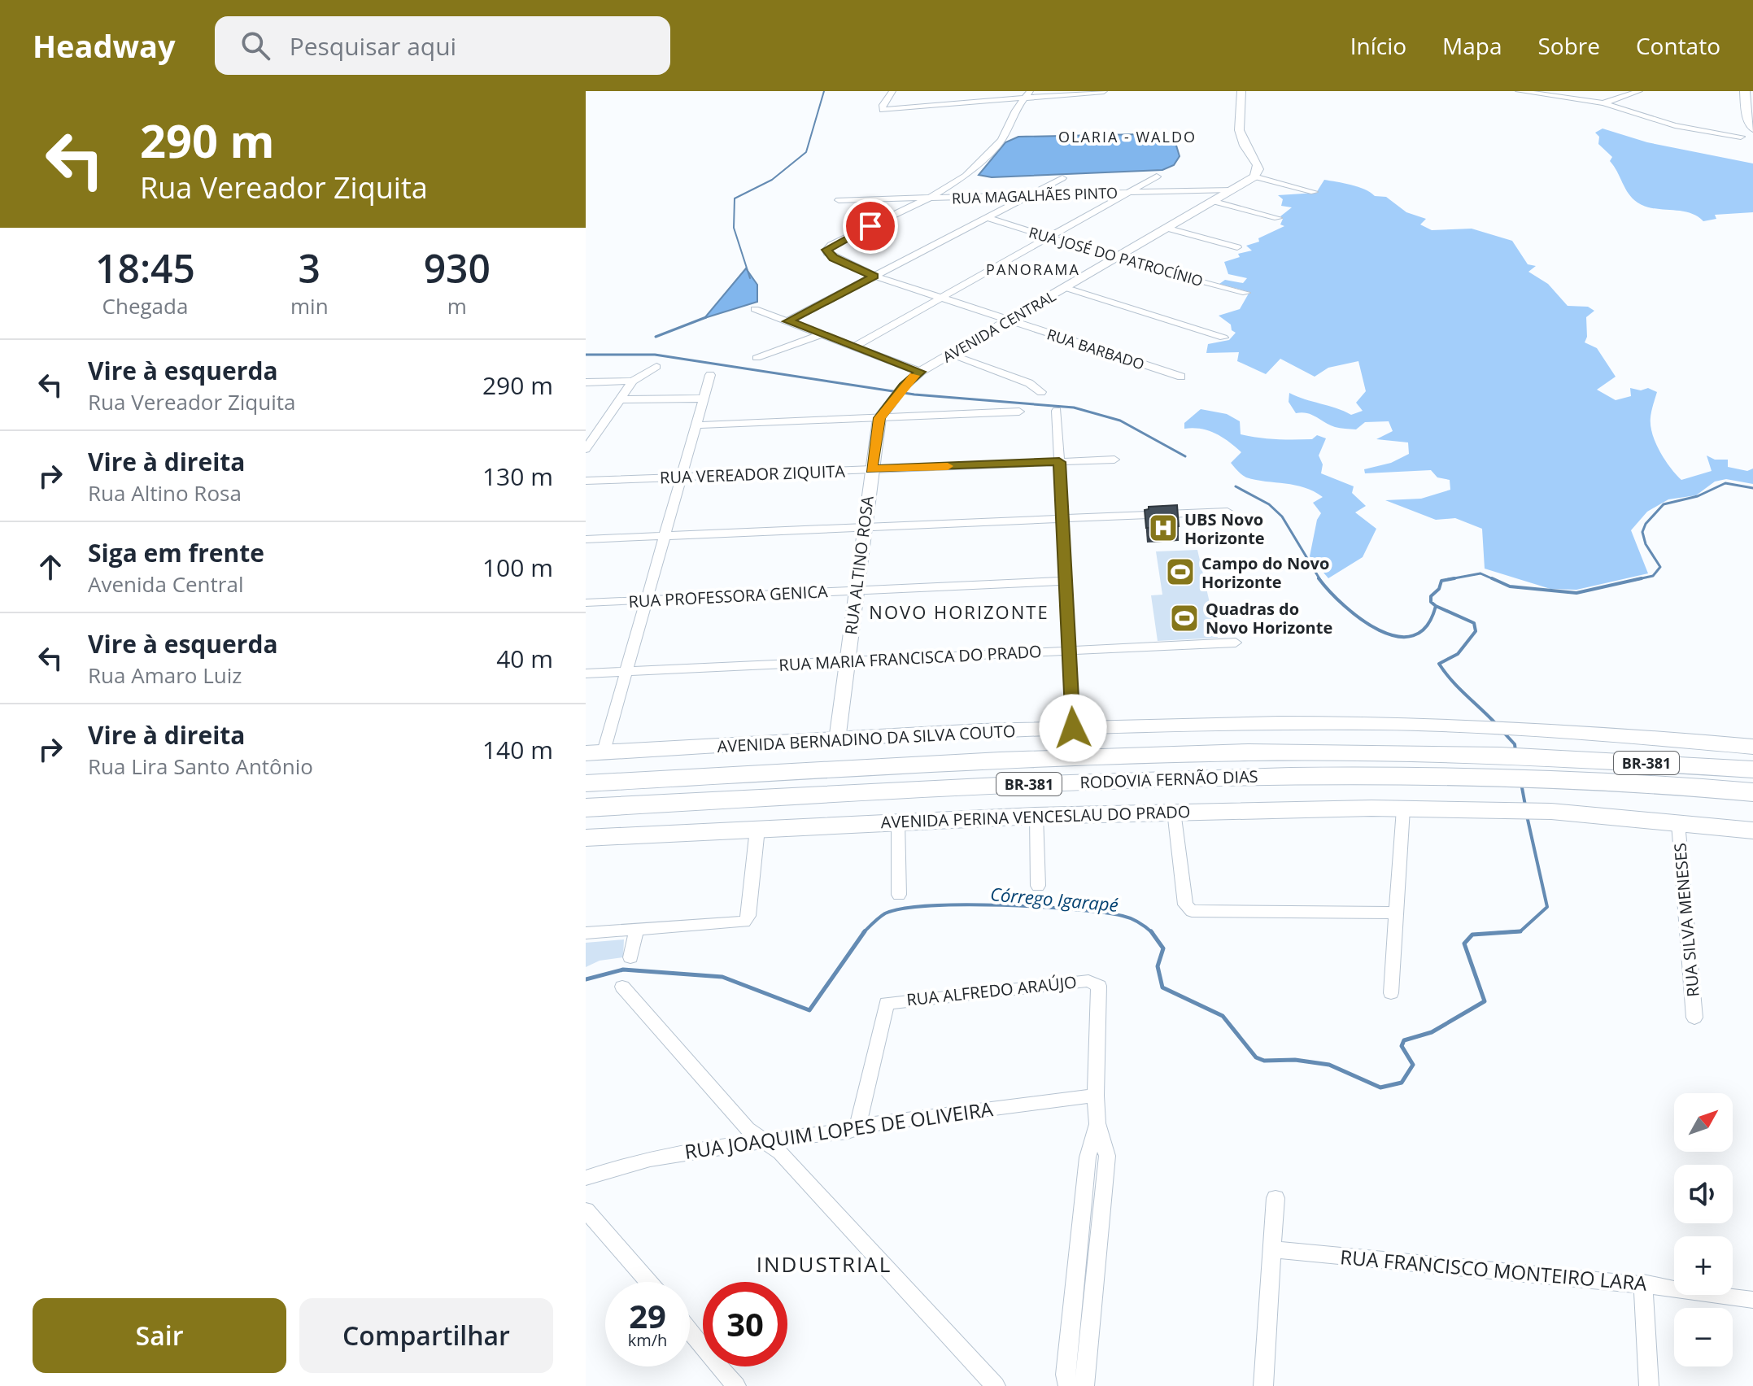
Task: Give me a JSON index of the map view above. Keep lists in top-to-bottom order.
{
  "streets": {
    "highway": ["BR-381", "RODOVIA FERNÃO DIAS"],
    "main road": ["AVENIDA BERNADINO DA SILVA COUTO", "AVENIDA PERINA VENCESLAU DO PRADO"],
    "street": [
      "RUA MAGALHÃES PINTO",
      "RUA JOSÉ DO PATROCÍNIO",
      "AVENIDA CENTRAL",
      "RUA BARBADO",
      "RUA VEREADOR ZIQUITA",
      "RUA ALTINO ROSA",
      "RUA PROFESSORA GENICA",
      "RUA MARIA FRANCISCA DO PRADO",
      "RUA SILVA MENESES",
      "RUA ALFREDO ARAÚJO",
      "RUA JOAQUIM LOPES DE OLIVEIRA",
      "RUA FRANCISCO MONTEIRO LARA"
    ]
  },
  "crossings": [
    ["RUA MAGALHÃES PINTO", "AVENIDA CENTRAL"],
    ["RUA MAGALHÃES PINTO", "RUA BARBADO"],
    ["RUA JOSÉ DO PATROCÍNIO", "AVENIDA CENTRAL"],
    ["AVENIDA CENTRAL", "RUA BARBADO"],
    ["AVENIDA CENTRAL", "RUA ALTINO ROSA"],
    ["RUA VEREADOR ZIQUITA", "RUA ALTINO ROSA"],
    ["RUA ALTINO ROSA", "RUA PROFESSORA GENICA"],
    ["RUA ALTINO ROSA", "RUA MARIA FRANCISCA DO PRADO"],
    ["RUA ALTINO ROSA", "AVENIDA BERNADINO DA SILVA COUTO"],
    ["AVENIDA PERINA VENCESLAU DO PRADO", "RUA SILVA MENESES"],
    ["RUA ALFREDO ARAÚJO", "RUA JOAQUIM LOPES DE OLIVEIRA"]
  ],
  "districts": [
    "OLARIA - WALDO",
    "PANORAMA",
    "NOVO HORIZONTE",
    "INDUSTRIAL"
  ],
  "water": ["Córrego Igarapé"],
  "places": {
    "hospital": ["UBS Novo Horizonte"],
    "sports": ["Campo do Novo Horizonte", "Quadras do Novo Horizonte"]
  },
  "north": "top right",
  "page": {
    "header": "Headway",
    "search": "Pesquisar aqui",
    "nav": [
      "Início",
      "Mapa",
      "Sobre",
      "Contato"
    ],
    "turn": ["290 m", "Rua Vereador Ziquita"],
    "eta": [
      "18:45",
      "Chegada",
      "3",
      "min",
      "930",
      "m"
    ],
    "list": [
      {
        "name": "Vire à esquerda",
        "note": "Rua Vereador Ziquita",
        "value": "290 m"
      },
      {
        "name": "Vire à direita",
        "note": "Rua Altino Rosa",
        "value": "130 m"
      },
      {
        "name": "Siga em frente",
        "note": "Avenida Central",
        "value": "100 m"
      },
      {
        "name": "Vire à esquerda",
        "note": "Rua Amaro Luiz",
        "value": "40 m"
      },
      {
        "name": "Vire à direita",
        "note": "Rua Lira Santo Antônio",
        "value": "140 m"
      }
    ],
    "map_buttons": ["+", "−"],
    "speed": "29 km/h",
    "limit": "30",
    "buttons": ["Sair", "Compartilhar"]
  }
}
